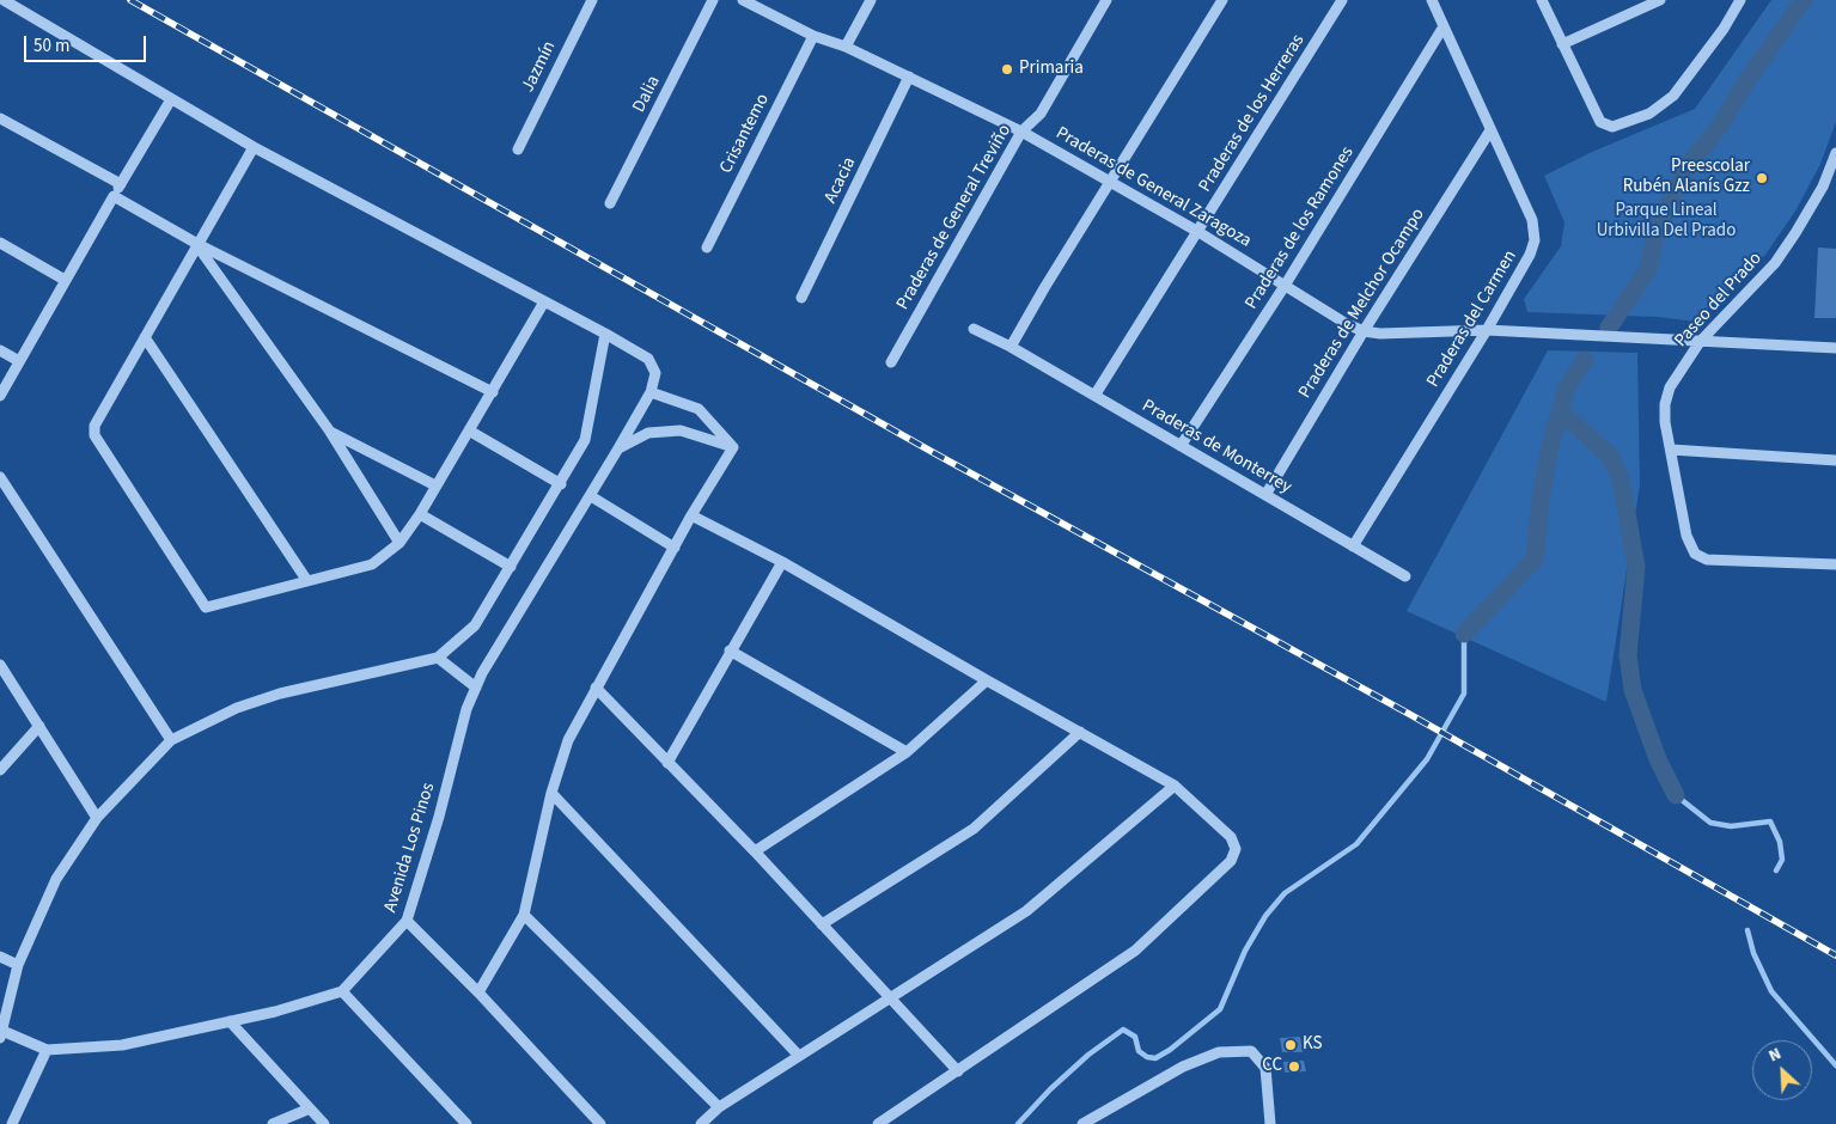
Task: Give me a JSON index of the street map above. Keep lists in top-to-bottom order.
{
  "streets": {
    "street": [
      "Jazmín",
      "Dalia",
      "Praderas de los Herreras",
      "Crisantemo",
      "Acacia",
      "Praderas de General Zaragoza",
      "Praderas de General Treviño",
      "Praderas de los Ramones",
      "Paseo del Prado",
      "Praderas de Melchor Ocampo",
      "Praderas del Carmen",
      "Praderas de Monterrey",
      "Avenida Los Pinos"
    ]
  },
  "crossings": [
    ["Praderas de los Herreras", "Praderas de General Zaragoza"],
    ["Praderas de los Herreras", "Praderas de Monterrey"],
    ["Crisantemo", "Praderas de General Zaragoza"],
    ["Acacia", "Praderas de General Zaragoza"],
    ["Praderas de General Zaragoza", "Praderas de General Treviño"],
    ["Praderas de General Zaragoza", "Praderas de los Ramones"],
    ["Praderas de General Zaragoza", "Paseo del Prado"],
    ["Praderas de General Zaragoza", "Praderas de Melchor Ocampo"],
    ["Praderas de General Zaragoza", "Praderas del Carmen"],
    ["Praderas de los Ramones", "Praderas del Carmen"],
    ["Praderas de los Ramones", "Praderas de Monterrey"],
    ["Praderas de Melchor Ocampo", "Praderas del Carmen"],
    ["Praderas de Melchor Ocampo", "Praderas de Monterrey"],
    ["Praderas del Carmen", "Praderas de Monterrey"]
  ],
  "parks": ["Parque Lineal Urbivilla Del Prado"],
  "places": [
    "Primaria",
    "Preescolar Rubén Alanís Gzz",
    "KS",
    "CC"
  ],
  "scale_bar": "50 m",
  "north": "top left"
}
